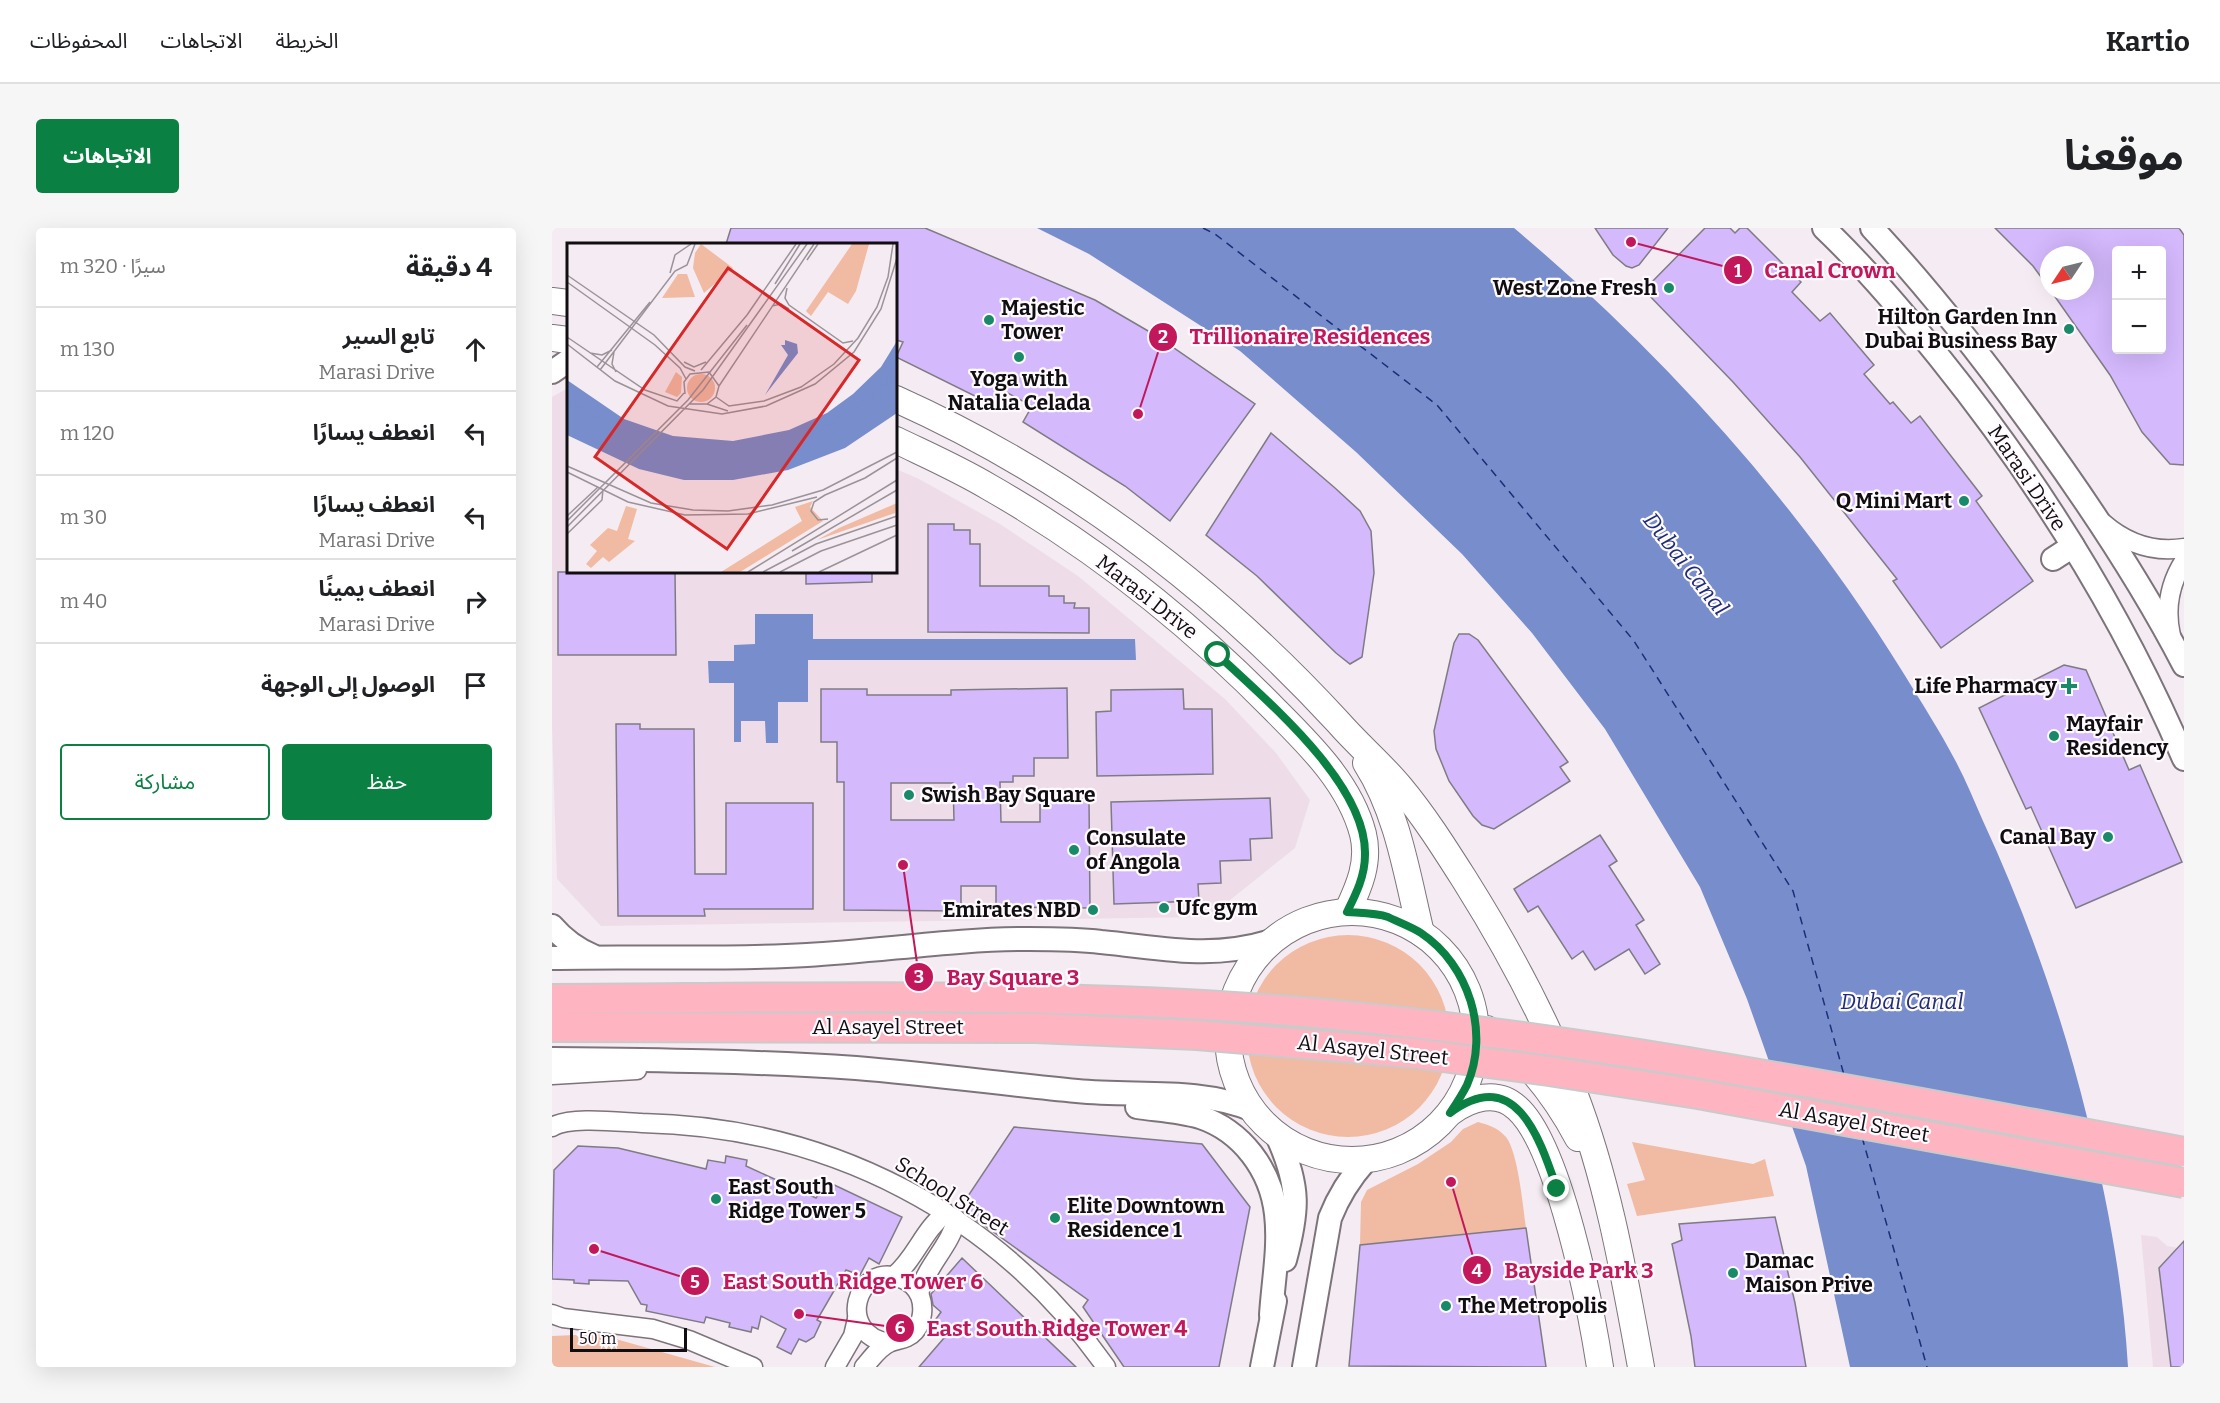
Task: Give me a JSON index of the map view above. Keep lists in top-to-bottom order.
{
  "streets": {
    "main road": ["Marasi Drive", "Al Asayel Street"],
    "street": ["School Street"]
  },
  "water": ["Dubai Canal"],
  "places": {
    "other": [
      "Canal Crown",
      "West Zone Fresh",
      "Majestic Tower",
      "Hilton Garden Inn Dubai Business Bay",
      "Yoga with Natalia Celada",
      "Trillionaire Residences",
      "Q Mini Mart",
      "Mayfair Residency",
      "Swish Bay Square",
      "Canal Bay",
      "Consulate of Angola",
      "Bay Square 3",
      "Ufc gym",
      "Emirates NBD",
      "Bayside Park 3",
      "East South Ridge Tower 5",
      "Elite Downtown Residence 1",
      "East South Ridge Tower 6",
      "Damac Maison Prive",
      "The Metropolis",
      "East South Ridge Tower 4"
    ],
    "health": ["Life Pharmacy"]
  },
  "scale_bar": "50 m",
  "north": "bottom left",
  "page": {
    "header": "Kartio",
    "nav": ["الخريطة", "الاتجاهات", "المحفوظات"],
    "title": "موقعنا",
    "buttons": [
      "الاتجاهات",
      ["حفظ", "مشاركة"]
    ],
    "heading": ["4 دقيقة", "سيرًا · 320 m"],
    "map_buttons": ["+", "−"],
    "list": [
      ["تابع السير", "Marasi Drive", "130 m"],
      ["انعطف يسارًا", "120 m"],
      ["انعطف يسارًا", "Marasi Drive", "30 m"],
      ["انعطف يمينًا", "Marasi Drive", "40 m"],
      "الوصول إلى الوجهة"
    ],
    "scale": "50 m"
  }
}
